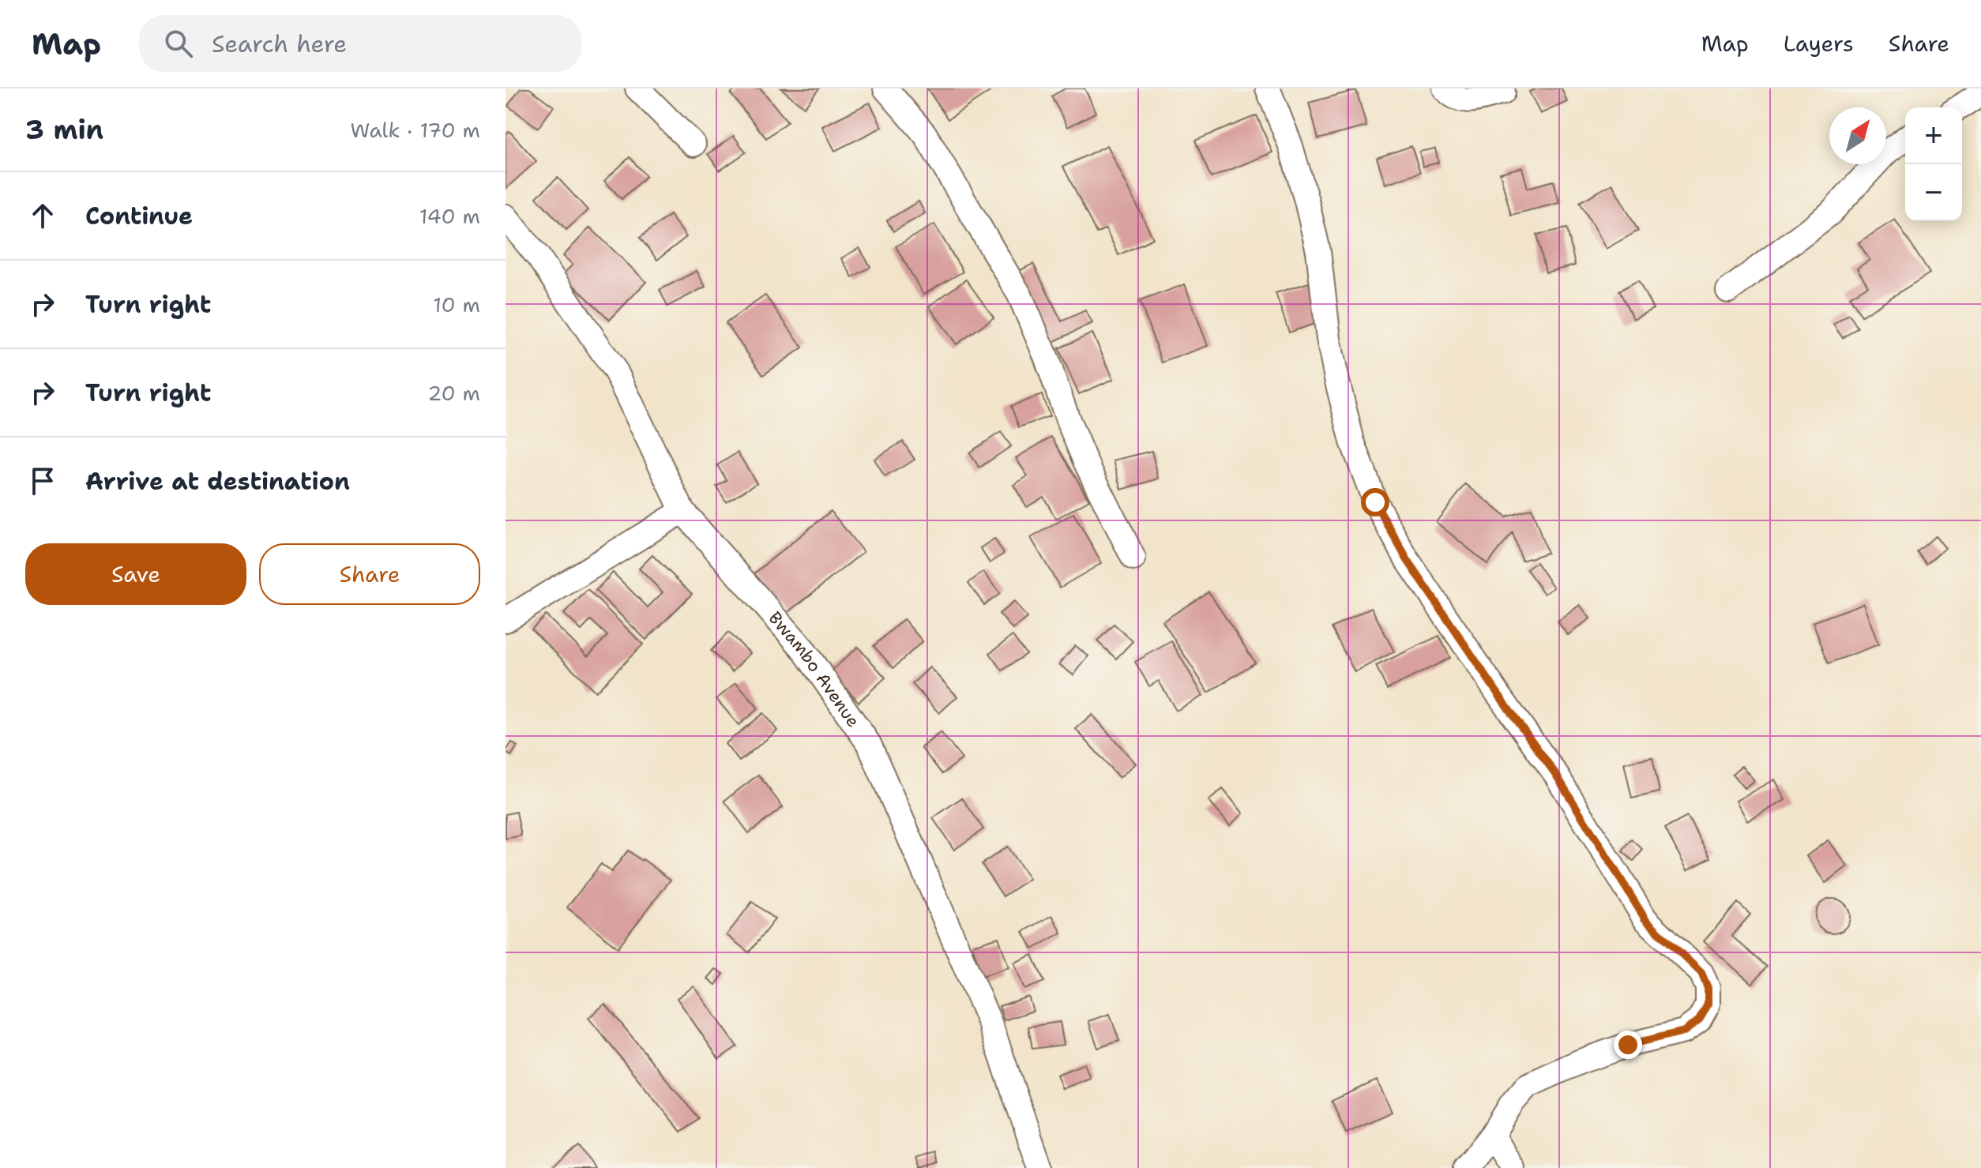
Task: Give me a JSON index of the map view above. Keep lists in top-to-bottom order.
{
  "streets": {
    "street": ["Bwambo Avenue"]
  },
  "north": "top right",
  "page": {
    "header": "Map",
    "search": "Search here",
    "nav": ["Map", "Layers", "Share"],
    "heading": ["3 min", "Walk · 170 m"],
    "map_buttons": ["+", "−"],
    "list": [
      ["Continue", "140 m"],
      ["Turn right", "10 m"],
      ["Turn right", "20 m"],
      "Arrive at destination"
    ],
    "buttons": ["Save", "Share"]
  }
}
